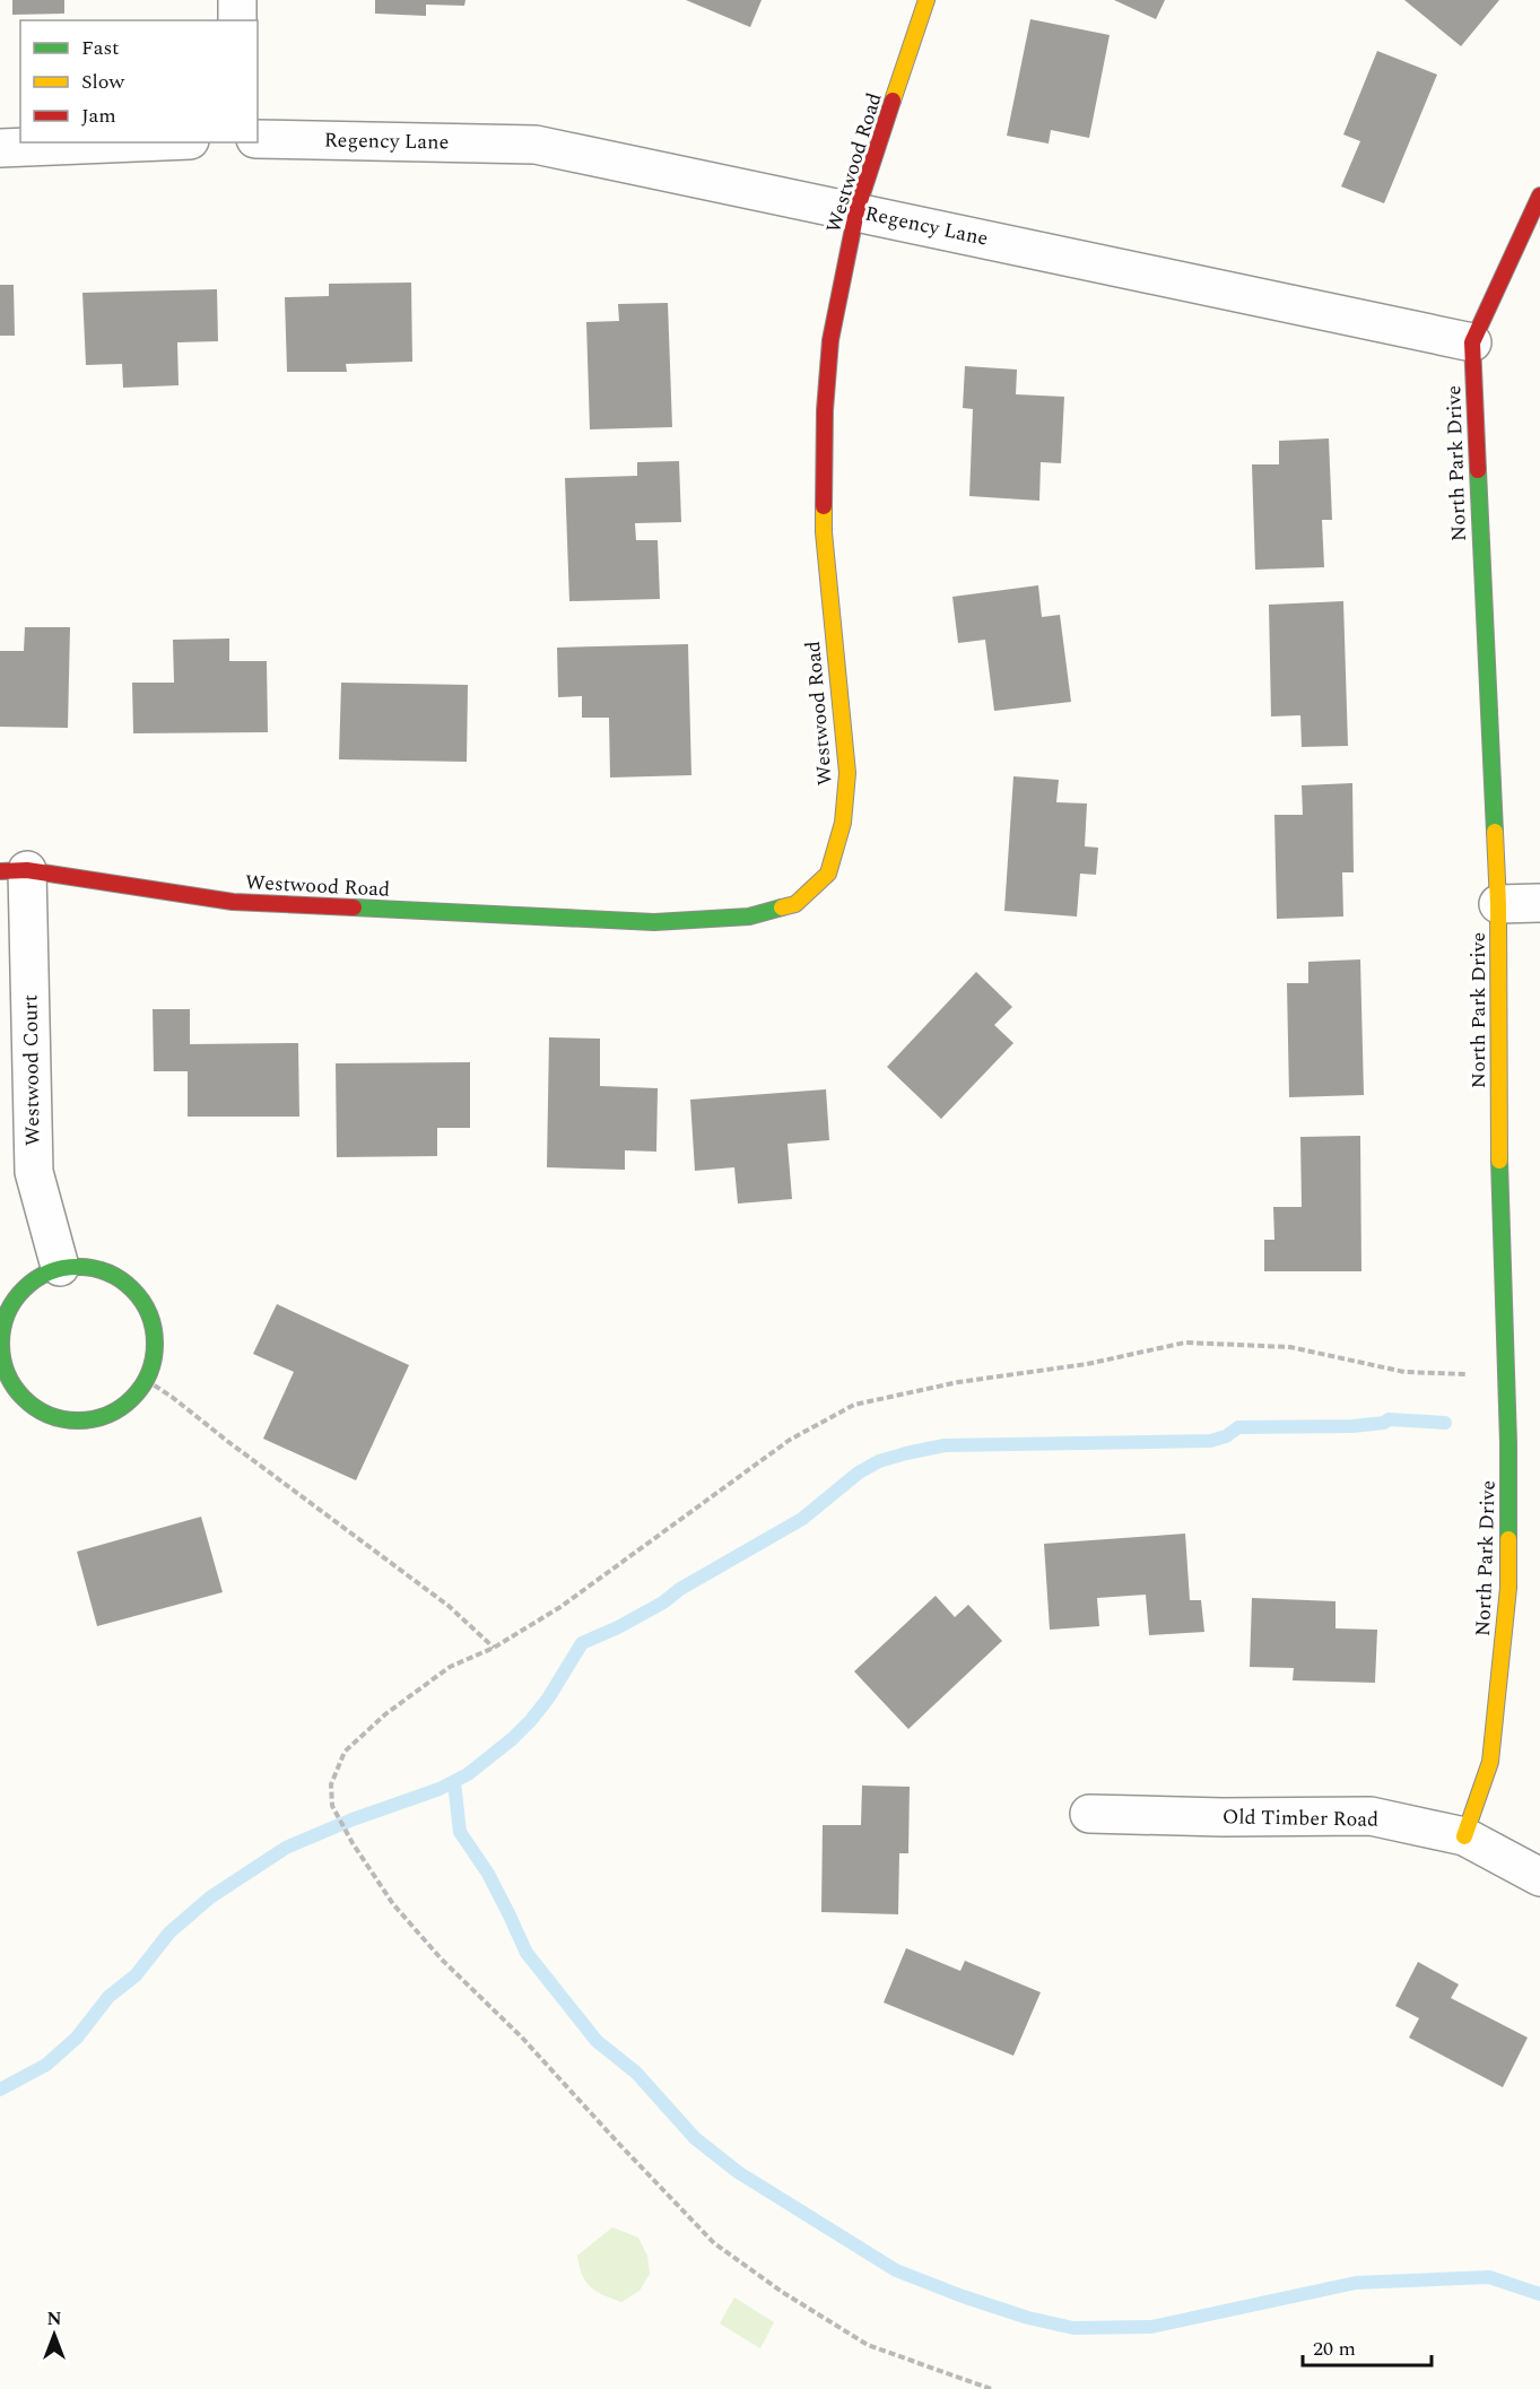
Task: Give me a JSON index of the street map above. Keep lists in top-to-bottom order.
{
  "streets": {
    "street": [
      "Regency Lane",
      "Westwood Road",
      "North Park Drive",
      "Westwood Court",
      "Old Timber Road"
    ]
  },
  "crossings": [
    ["Regency Lane", "Westwood Road"],
    ["Regency Lane", "North Park Drive"],
    ["Westwood Road", "Westwood Court"],
    ["North Park Drive", "Old Timber Road"]
  ],
  "legend": ["Fast", "Slow", "Jam"],
  "scale_bar": "20 m",
  "north": "top"
}
